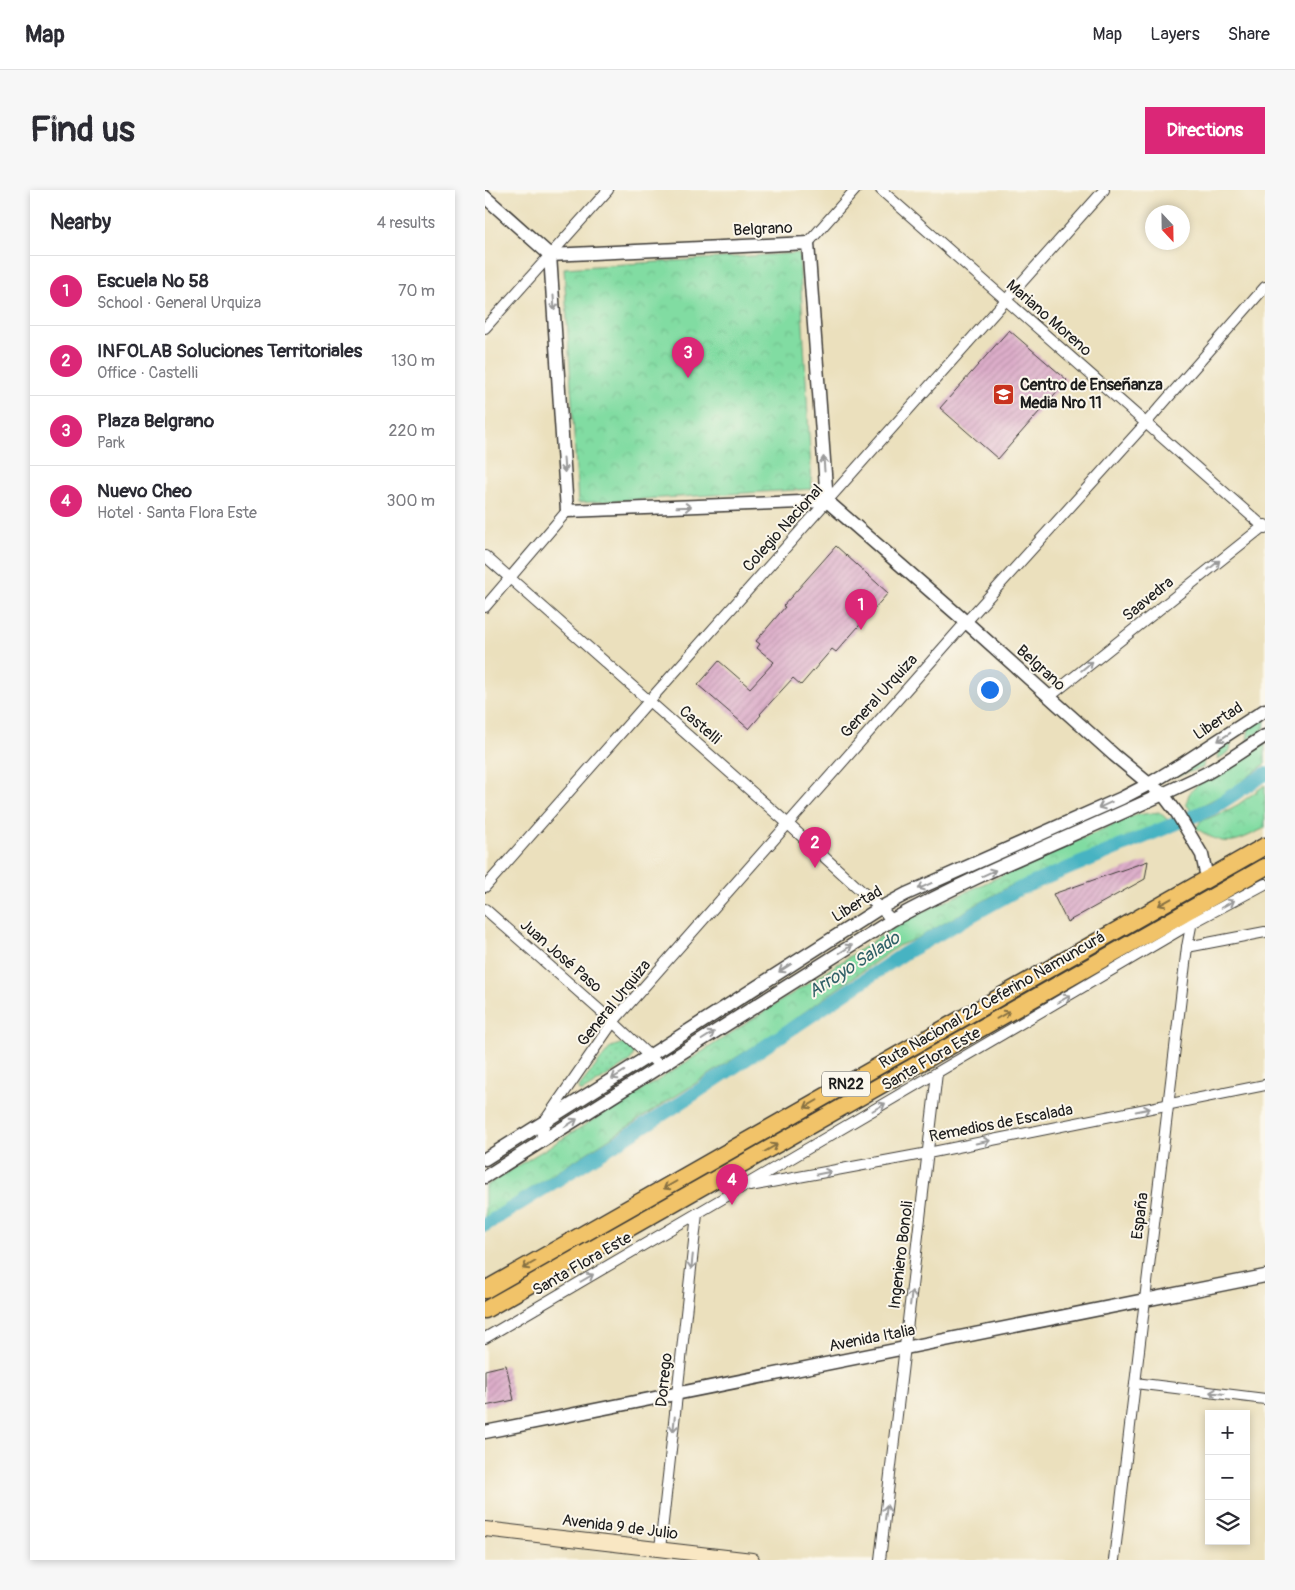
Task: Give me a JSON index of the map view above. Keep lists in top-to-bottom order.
{
  "streets": {
    "highway": ["Ruta Nacional 22 Ceferino Namuncurá", "RN22"],
    "main road": ["Avenida 9 de Julio"],
    "street": [
      "Belgrano",
      "Mariano Moreno",
      "Colegio Nacional",
      "Saavedra",
      "General Urquiza",
      "Libertad",
      "Castelli",
      "Juan José Paso",
      "Santa Flora Este",
      "Remedios de Escalada",
      "España",
      "Ingeniero Bonoli",
      "Avenida Italia",
      "Dorrego"
    ]
  },
  "crossings": [
    ["Belgrano", "Colegio Nacional"],
    ["Belgrano", "Saavedra"],
    ["Belgrano", "General Urquiza"],
    ["Belgrano", "Libertad"],
    ["Belgrano", "Ruta Nacional 22 Ceferino Namuncurá"],
    ["Belgrano", "España"],
    ["Mariano Moreno", "Colegio Nacional"],
    ["Mariano Moreno", "Saavedra"],
    ["Mariano Moreno", "General Urquiza"],
    ["Colegio Nacional", "Castelli"],
    ["General Urquiza", "Libertad"],
    ["General Urquiza", "Castelli"],
    ["General Urquiza", "Juan José Paso"],
    ["Libertad", "Castelli"],
    ["Libertad", "Juan José Paso"],
    ["Ruta Nacional 22 Ceferino Namuncurá", "España"],
    ["Santa Flora Este", "Remedios de Escalada"],
    ["Santa Flora Este", "España"],
    ["Santa Flora Este", "Ingeniero Bonoli"],
    ["Santa Flora Este", "Dorrego"],
    ["Remedios de Escalada", "España"],
    ["Remedios de Escalada", "Ingeniero Bonoli"],
    ["España", "Avenida Italia"],
    ["Ingeniero Bonoli", "Avenida Italia"],
    ["Avenida Italia", "Dorrego"],
    ["Dorrego", "Avenida 9 de Julio"]
  ],
  "one_way": [
    "Saavedra",
    "Santa Flora Este",
    "Remedios de Escalada",
    "Ingeniero Bonoli",
    "Dorrego"
  ],
  "water": ["Arroyo Salado"],
  "places": {
    "school or university": ["Centro de Enseñanza Media Nro 11"]
  },
  "north": "bottom",
  "page": {
    "header": "Map",
    "nav": ["Map", "Layers", "Share"],
    "buttons": "Directions",
    "title": "Find us",
    "heading": ["Nearby", "4 results"],
    "list": [
      {
        "mark": "1",
        "name": "Escuela Nº 58",
        "note": "School · General Urquiza",
        "value": "70 m"
      },
      {
        "mark": "2",
        "name": "INFOLAB Soluciones Territoriales",
        "note": "Office · Castelli",
        "value": "130 m"
      },
      {
        "mark": "3",
        "name": "Plaza Belgrano",
        "note": "Park",
        "value": "220 m"
      },
      {
        "mark": "4",
        "name": "Nuevo Cheo",
        "note": "Hotel · Santa Flora Este",
        "value": "300 m"
      }
    ],
    "pins": [
      "3",
      "1",
      "2",
      "4"
    ],
    "map_buttons": ["+", "−"]
  }
}
